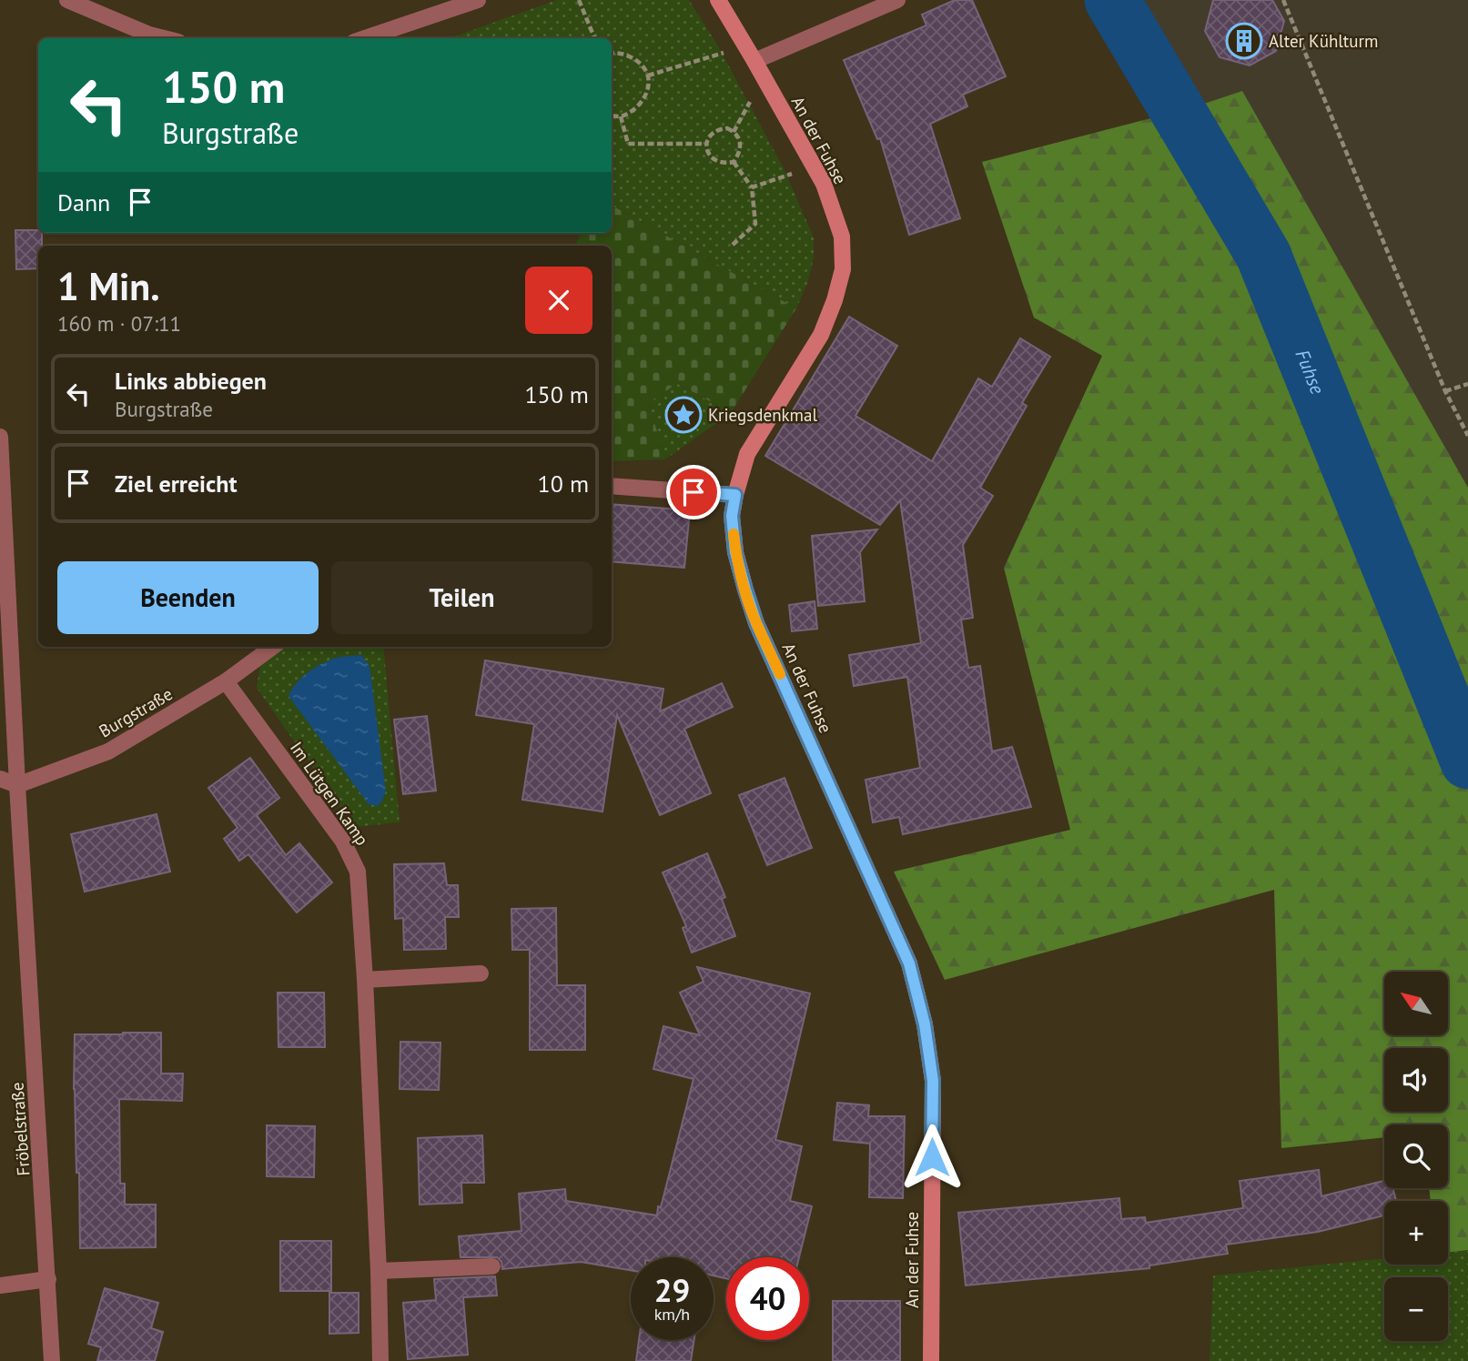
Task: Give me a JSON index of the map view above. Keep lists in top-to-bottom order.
{
  "streets": {
    "street": [
      "An der Fuhse",
      "Burgstraße",
      "Im Lütgen Kamp",
      "Fröbelstraße"
    ]
  },
  "crossings": [
    ["Burgstraße", "Im Lütgen Kamp"],
    ["Burgstraße", "Fröbelstraße"]
  ],
  "water": ["Fuhse"],
  "places": {
    "building": ["Alter Kühlturm"],
    "place": ["Kriegsdenkmal"]
  },
  "north": "top left",
  "page": {
    "turn": ["150 m", "Burgstraße"],
    "then": "Dann",
    "heading": ["1 Min.", "160 m · 07:11"],
    "list": [
      {
        "name": "Links abbiegen",
        "note": "Burgstraße",
        "value": "150 m"
      },
      {
        "name": "Ziel erreicht",
        "value": "10 m"
      }
    ],
    "buttons": ["Beenden", "Teilen"],
    "map_buttons": ["+", "−"],
    "speed": "29 km/h",
    "limit": "40"
  }
}
